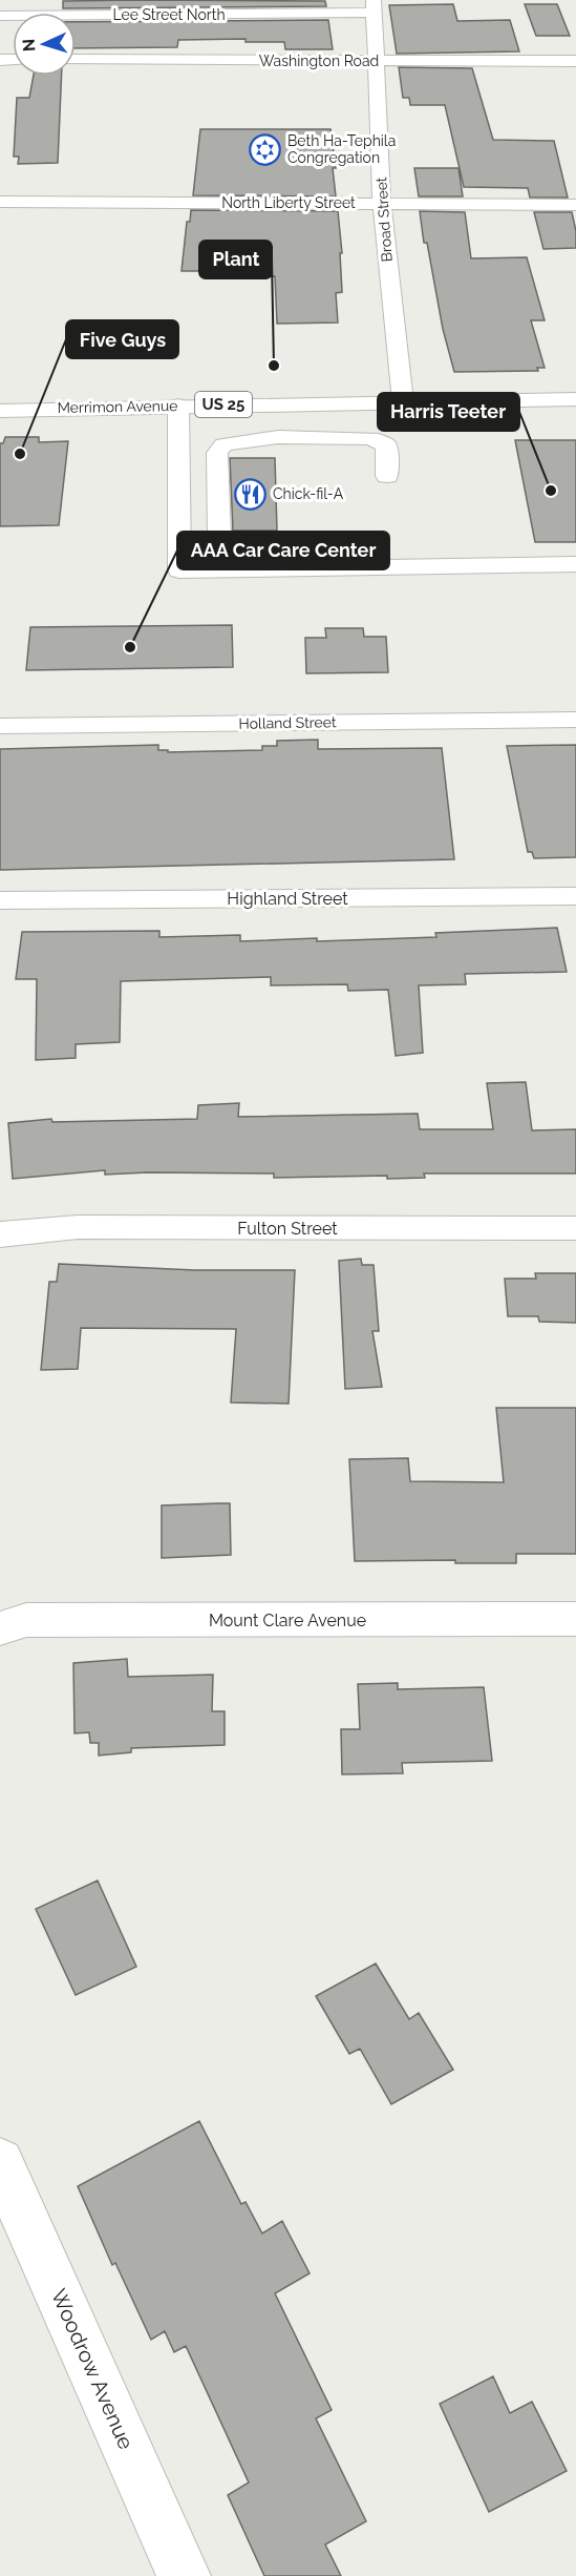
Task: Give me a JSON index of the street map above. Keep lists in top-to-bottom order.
{
  "streets": {
    "street": [
      "Lee Street North",
      "Washington Road",
      "North Liberty Street",
      "Broad Street",
      "US 25",
      "Merrimon Avenue",
      "Holland Street",
      "Highland Street",
      "Fulton Street",
      "Mount Clare Avenue",
      "Woodrow Avenue"
    ]
  },
  "crossings": [
    ["Lee Street North", "Broad Street"],
    ["Washington Road", "Broad Street"],
    ["North Liberty Street", "Broad Street"],
    ["Broad Street", "Merrimon Avenue"]
  ],
  "places": {
    "synagogue": ["Beth Ha-Tephila Congregation"],
    "other": [
      "Plant",
      "Five Guys",
      "Harris Teeter",
      "AAA Car Care Center"
    ],
    "restaurant": ["Chick-fil-A"]
  },
  "north": "left"
}
